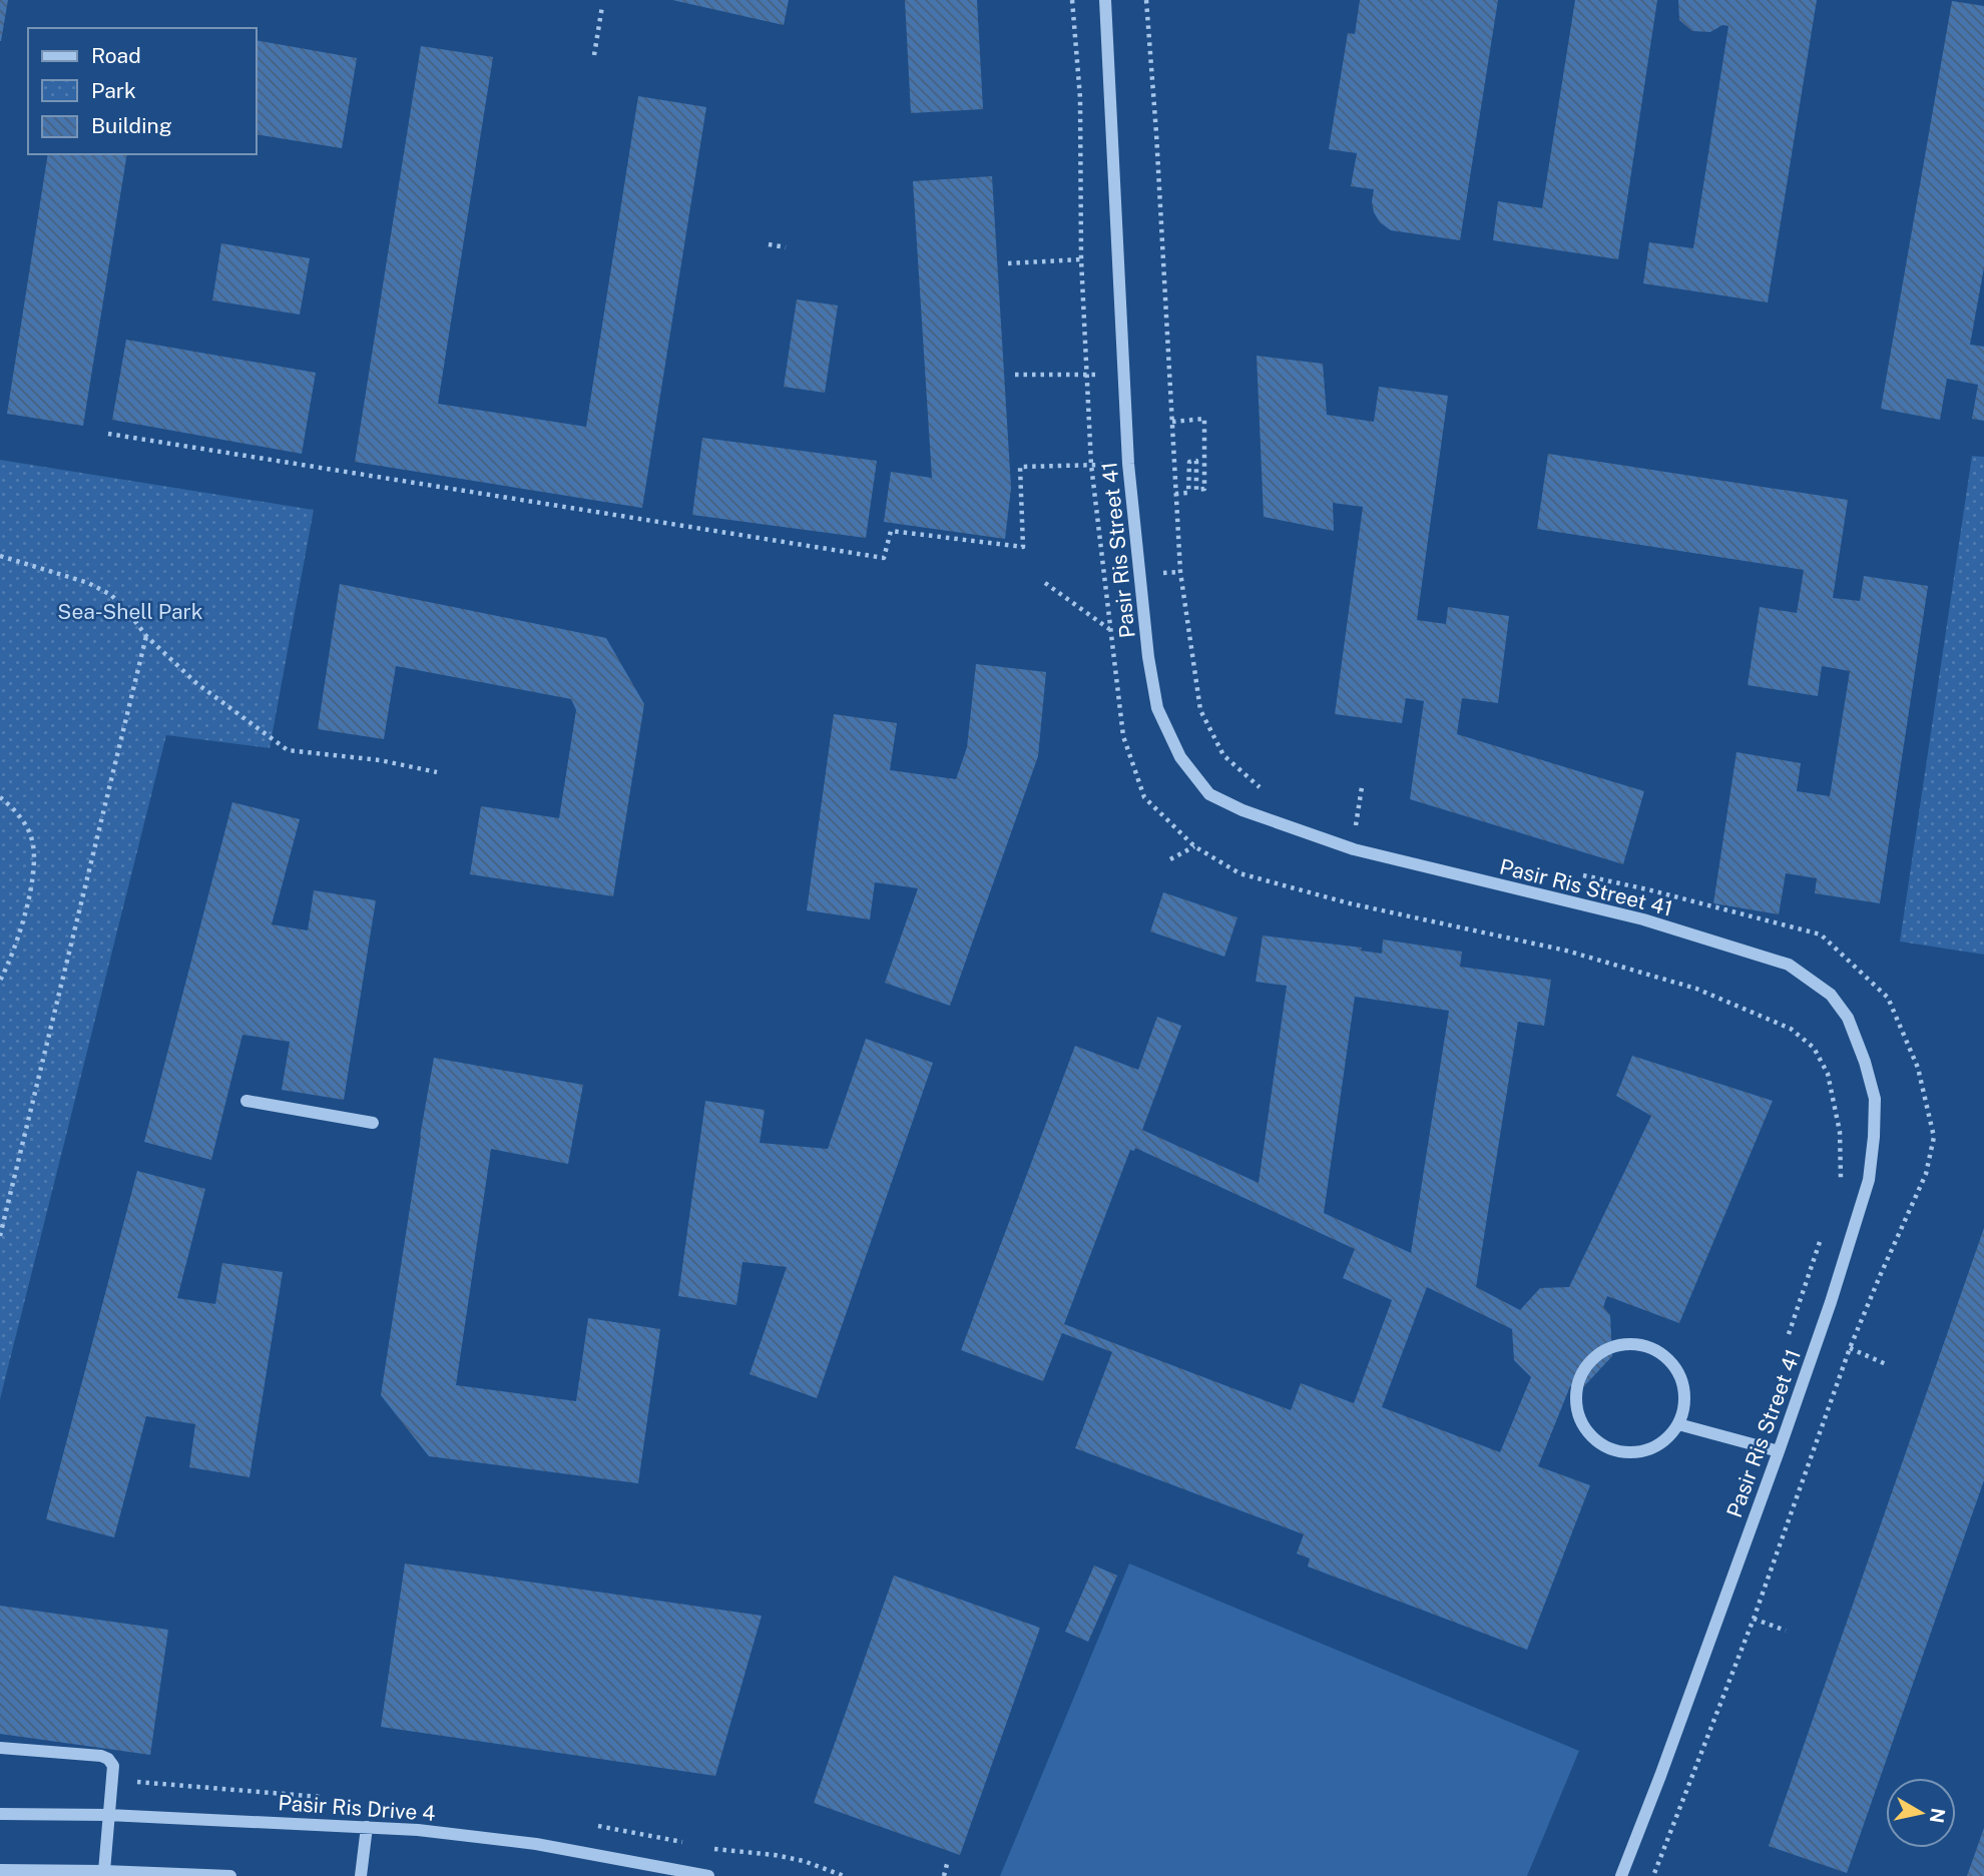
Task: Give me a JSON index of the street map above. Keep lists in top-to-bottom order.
{
  "streets": {
    "street": ["Pasir Ris Street 41", "Pasir Ris Drive 4"]
  },
  "parks": ["Sea-Shell Park"],
  "legend": ["Road", "Park", "Building"],
  "north": "right"
}
